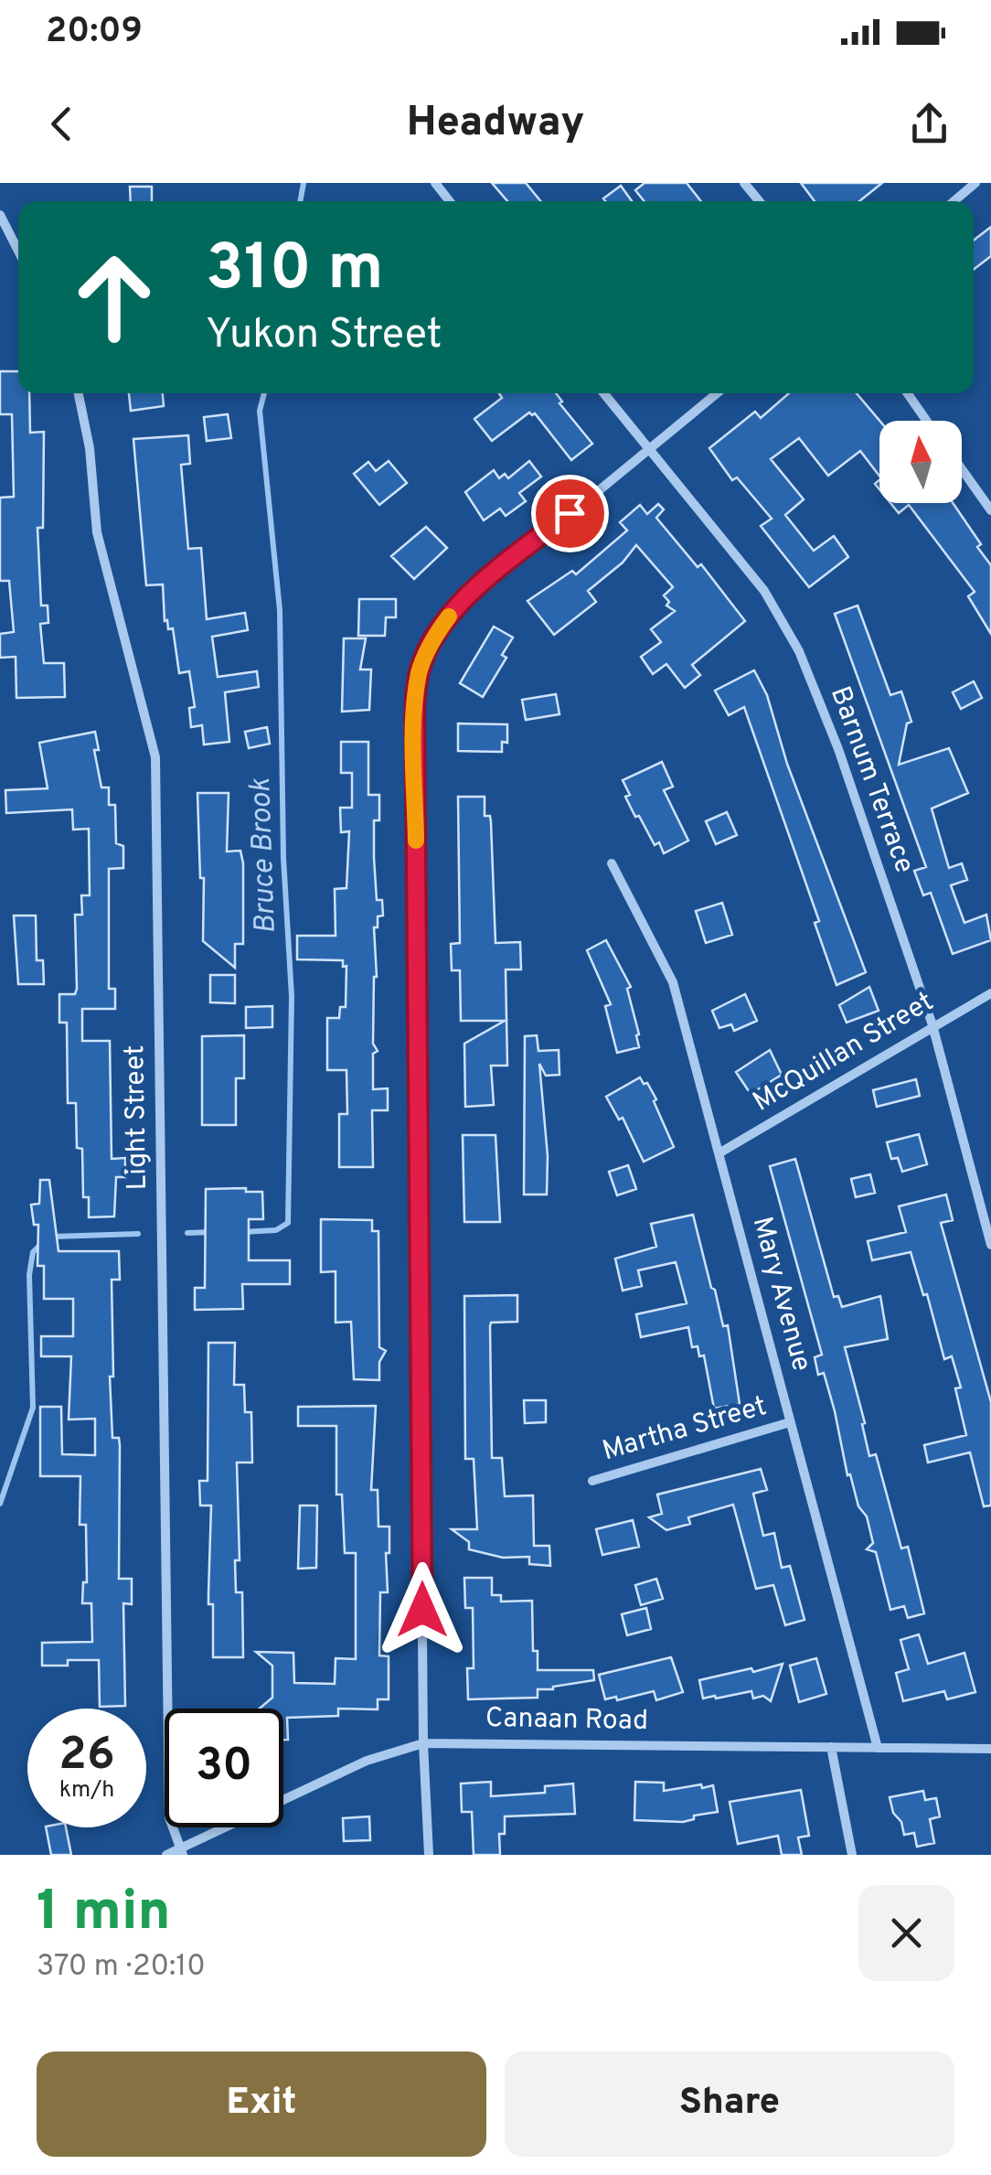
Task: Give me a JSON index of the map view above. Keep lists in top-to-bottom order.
{
  "streets": {
    "street": [
      "Barnum Terrace",
      "McQuillan Street",
      "Light Street",
      "Mary Avenue",
      "Martha Street",
      "Canaan Road"
    ]
  },
  "crossings": [
    ["Barnum Terrace", "McQuillan Street"],
    ["McQuillan Street", "Mary Avenue"],
    ["Light Street", "Canaan Road"],
    ["Mary Avenue", "Martha Street"],
    ["Mary Avenue", "Canaan Road"]
  ],
  "water": ["Bruce Brook"],
  "north": "top",
  "page": {
    "status": "20:09",
    "header": "Headway",
    "turn": ["310 m", "Yukon Street"],
    "speed": "26 km/h",
    "limit": "30",
    "heading": ["1 min", "370 m · 20:10"],
    "buttons": ["Exit", "Share"]
  }
}
